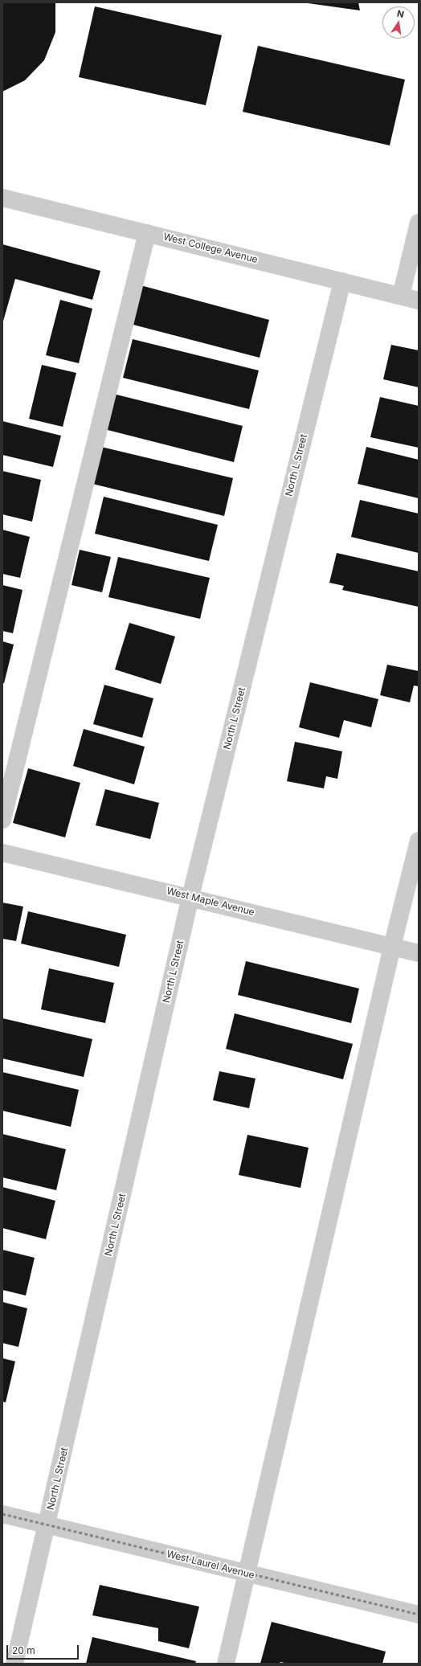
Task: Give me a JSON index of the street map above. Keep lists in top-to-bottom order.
{
  "streets": {
    "street": [
      "West College Avenue",
      "North L Street",
      "West Maple Avenue",
      "West Laurel Avenue"
    ]
  },
  "crossings": [
    ["West College Avenue", "North L Street"],
    ["North L Street", "West Maple Avenue"],
    ["North L Street", "West Laurel Avenue"]
  ],
  "scale_bar": "20 m",
  "north": "top"
}
